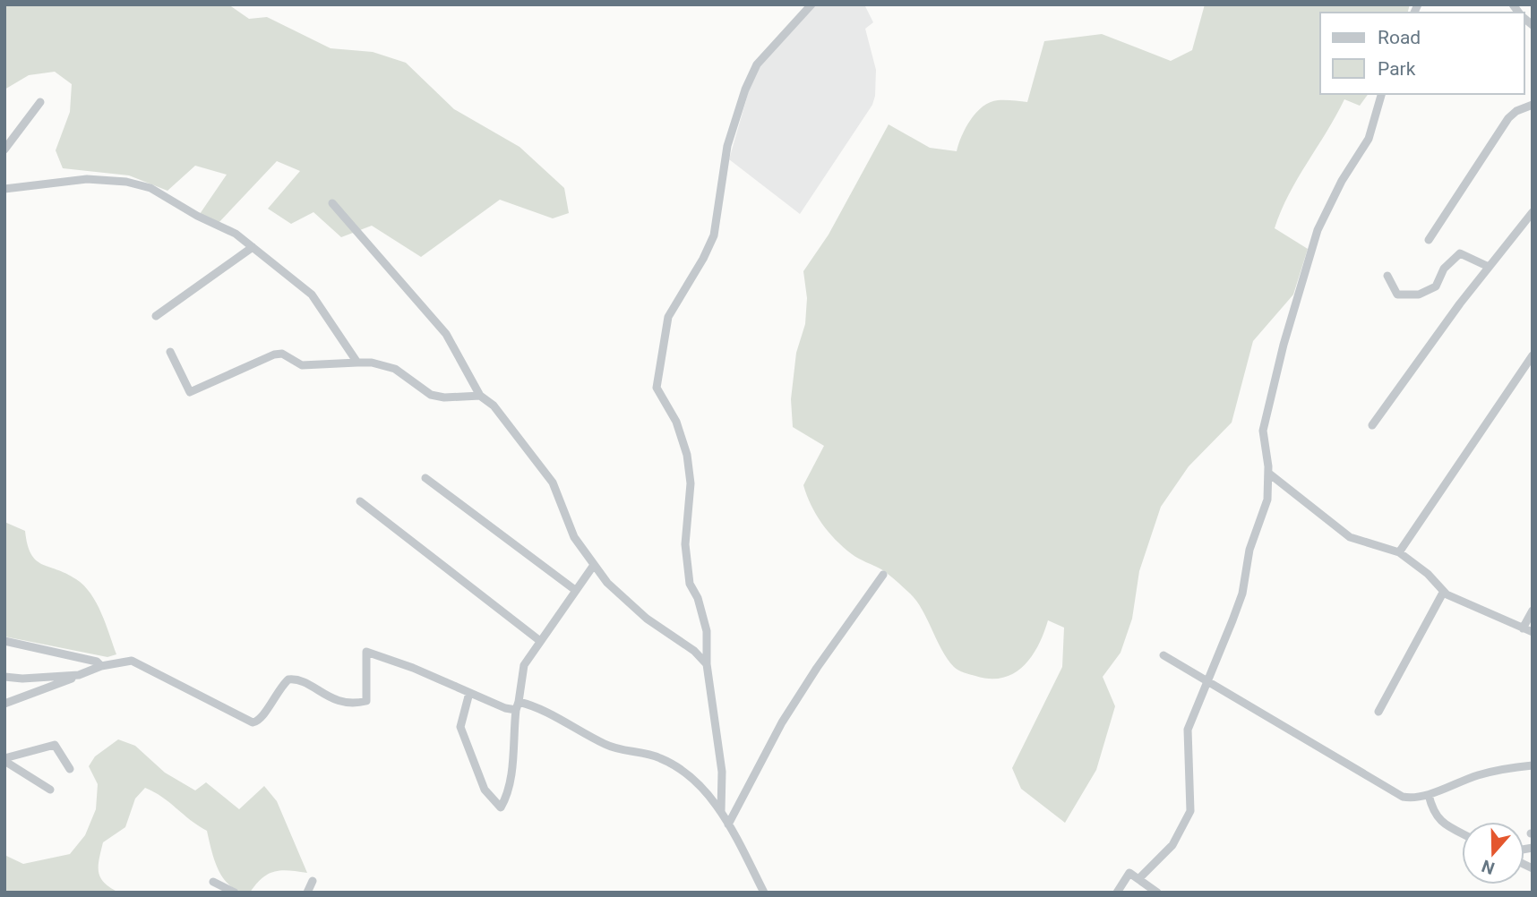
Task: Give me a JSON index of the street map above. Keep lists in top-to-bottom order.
{
  "legend": ["Road", "Park"],
  "north": "bottom"
}
